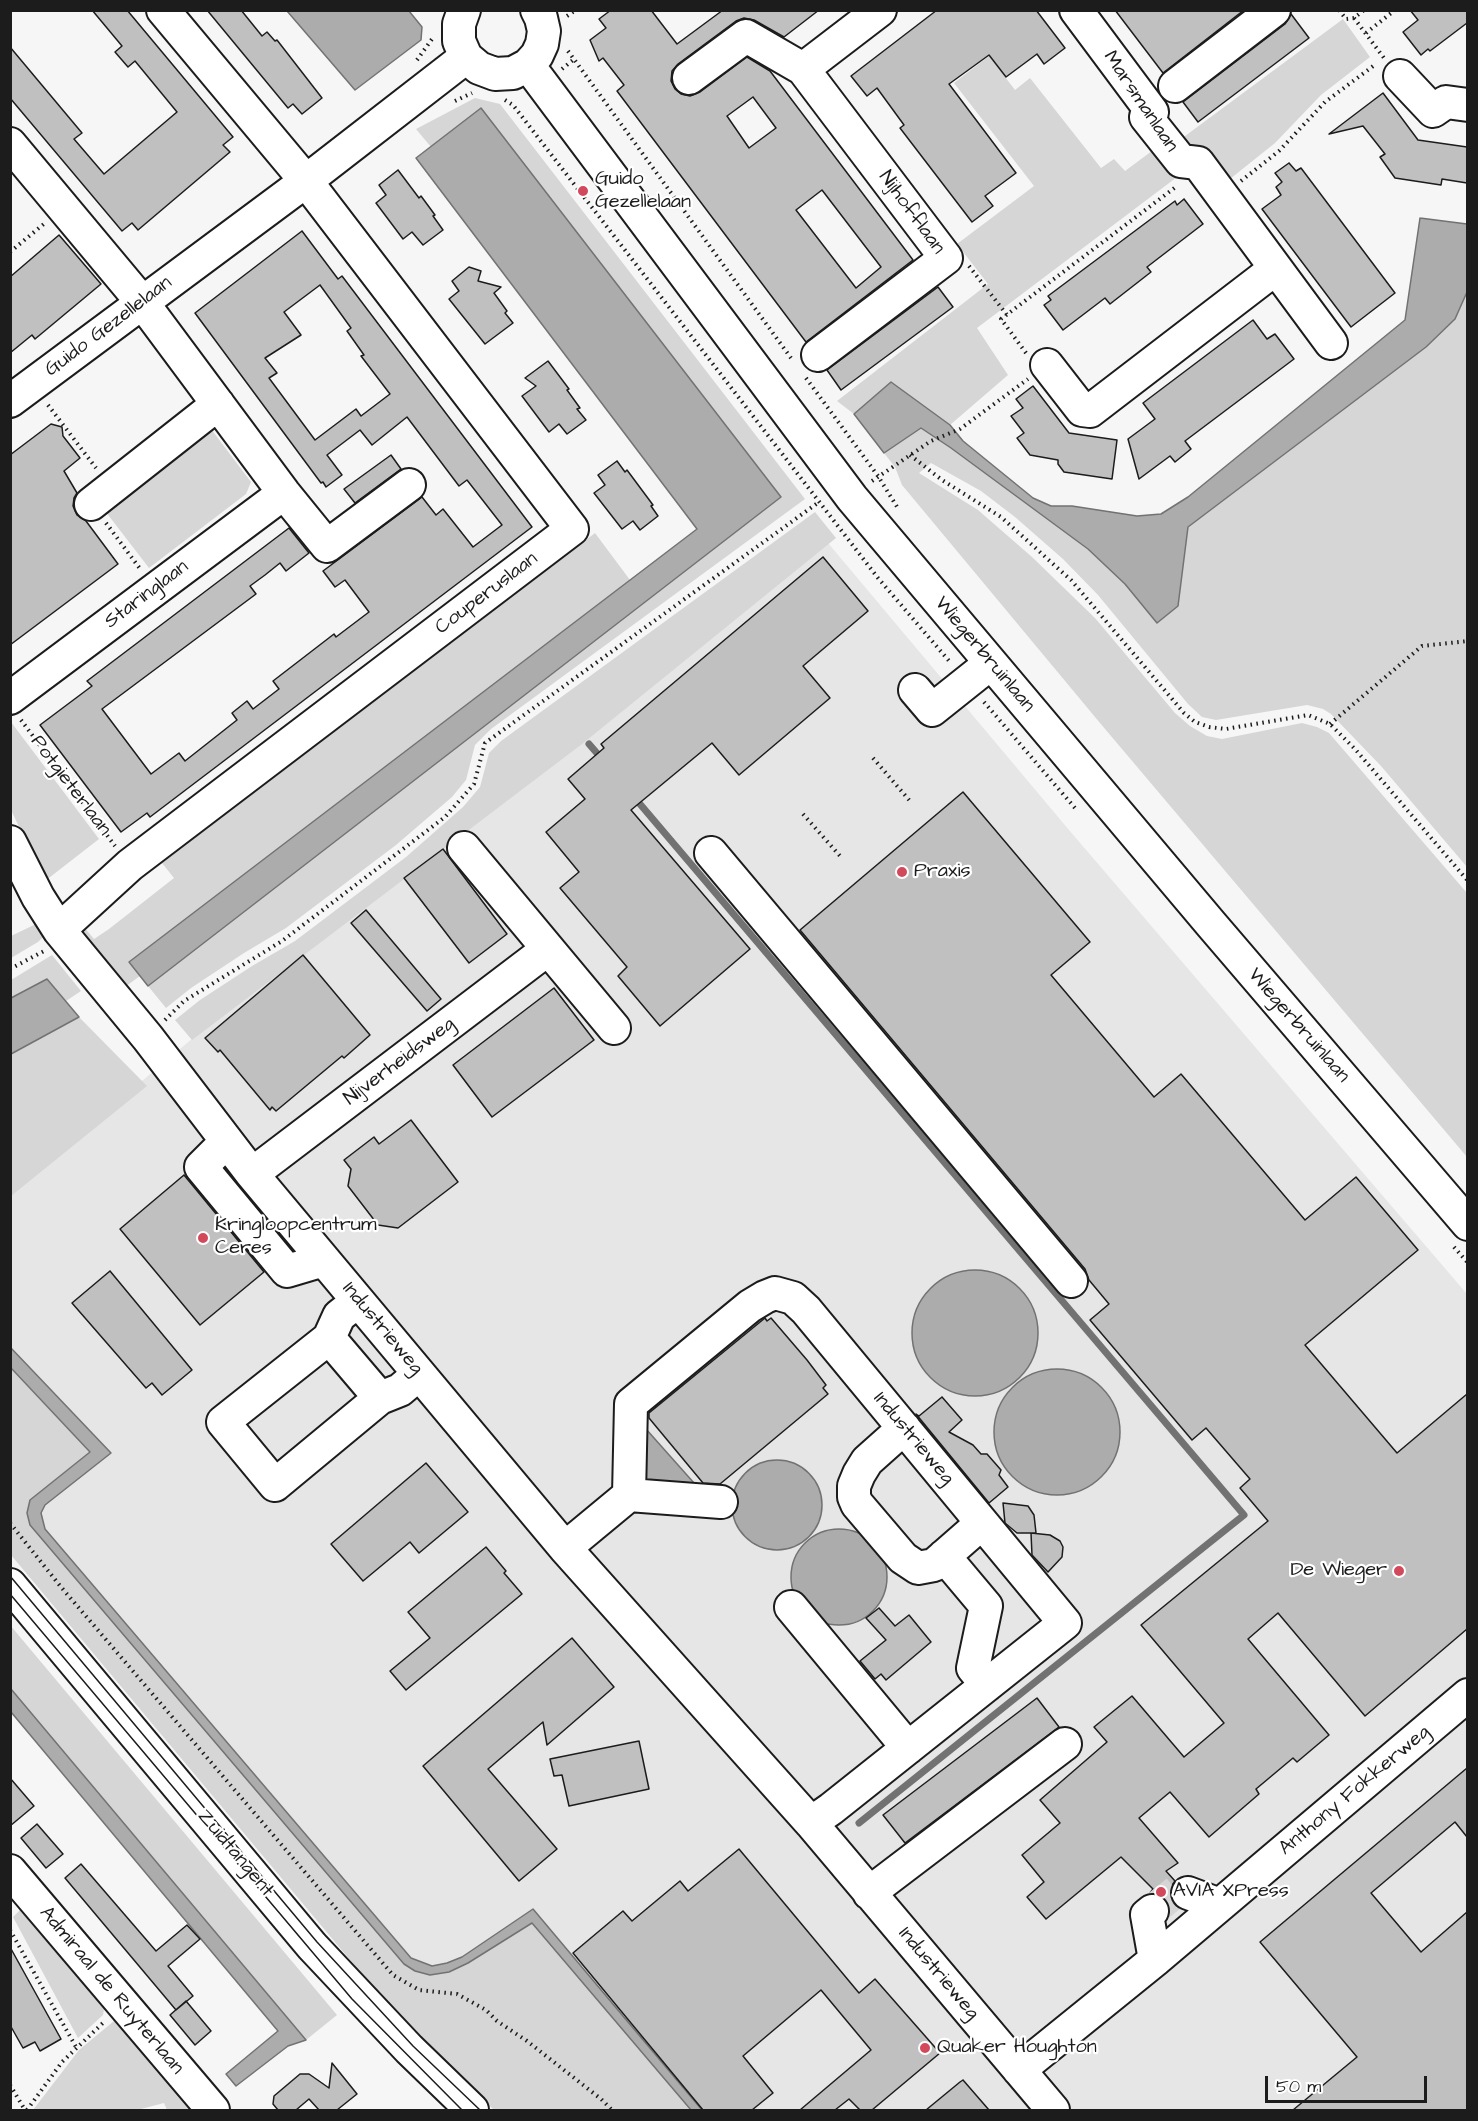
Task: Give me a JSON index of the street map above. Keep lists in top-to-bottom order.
{
  "streets": {
    "street": [
      "Marsmanlaan",
      "Nijhofflaan",
      "Guido Gezellelaan",
      "Couperuslaan",
      "Staringlaan",
      "Wiegerbruinlaan",
      "Nijverheidsweg",
      "Industrieweg",
      "Anthony Fokkerweg",
      "Zuidtangent",
      "Admiraal de Ruyterlaan"
    ],
    "path": ["Potgieterlaan"]
  },
  "crossings": [
    ["Guido Gezellelaan", "Couperuslaan"],
    ["Couperuslaan", "Potgieterlaan"],
    ["Couperuslaan", "Industrieweg"],
    ["Staringlaan", "Potgieterlaan"],
    ["Nijverheidsweg", "Industrieweg"],
    ["Industrieweg", "Anthony Fokkerweg"]
  ],
  "places": [
    "Guido Gezellelaan",
    "Praxis",
    "Kringloopcentrum Ceres",
    "De Wieger",
    "AVIA XPress",
    "Quaker Houghton"
  ],
  "scale_bar": "50 m"
}
